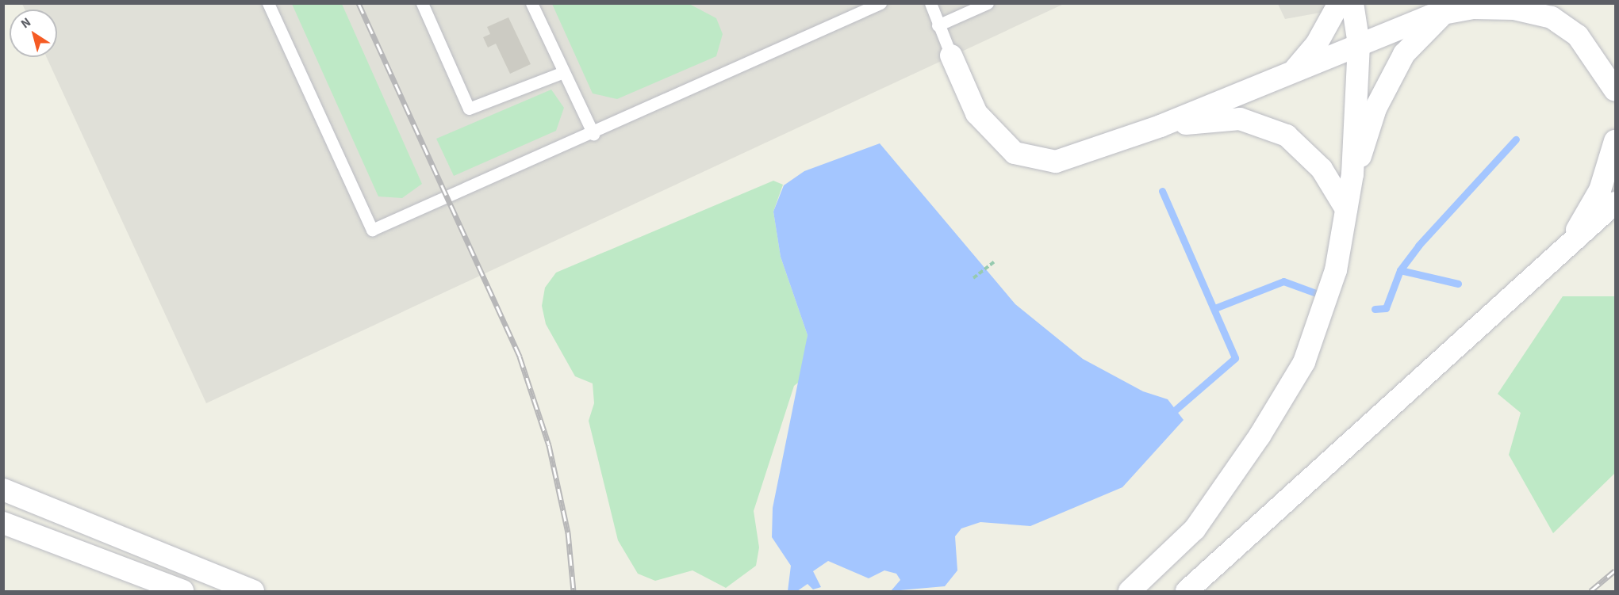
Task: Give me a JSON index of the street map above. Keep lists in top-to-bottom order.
{
  "north": "top left"
}
